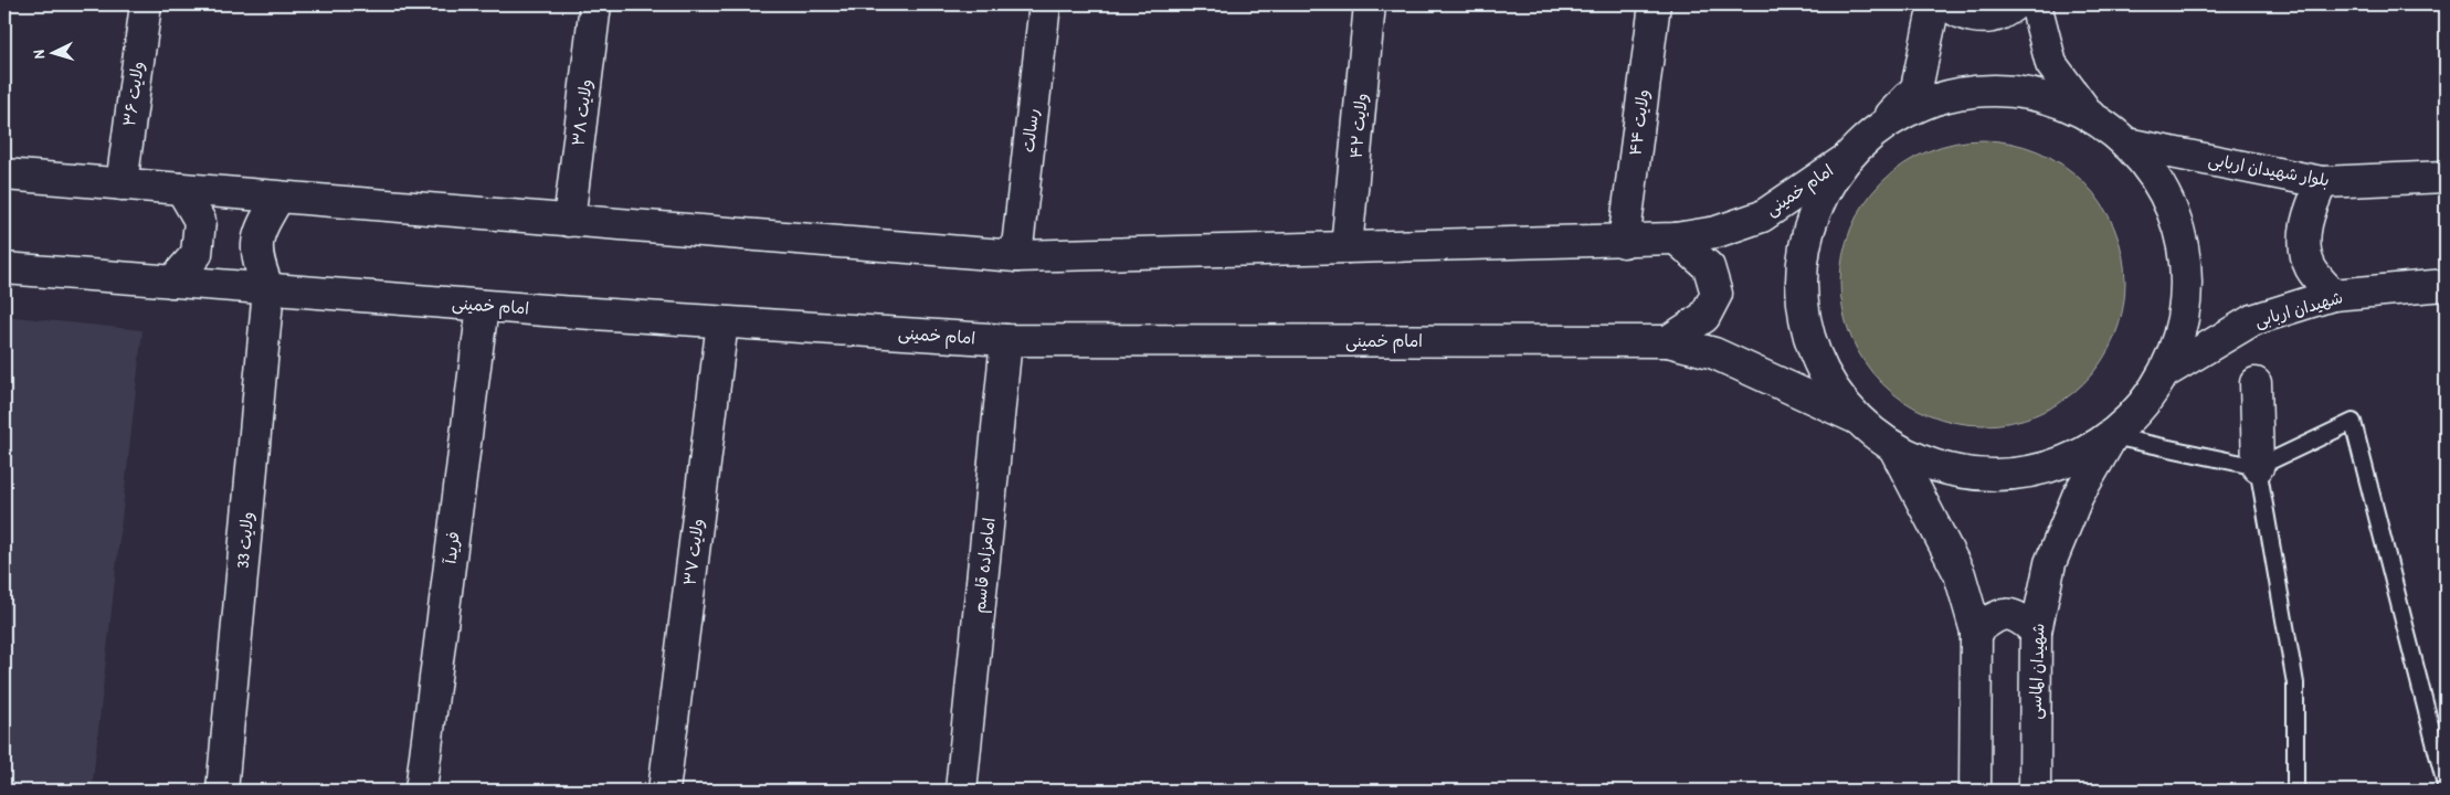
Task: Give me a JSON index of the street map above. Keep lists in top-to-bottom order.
{
  "streets": {
    "main road": [
      "ولایت ۳۶",
      "ولایت ۳۸",
      "ولایت ۴۴",
      "ولایت ۴۲",
      "رسالت",
      "بلوار شهیدان اربابی",
      "امام خمینی",
      "شهیدان اربابی",
      "ولایت 33",
      "فریدآ",
      "ولایت ۳۷",
      "امامزاده قاسم",
      "شهیدان الماسی"
    ]
  },
  "crossings": [
    ["ولایت ۳۶", "امام خمینی"],
    ["ولایت ۳۸", "امام خمینی"],
    ["ولایت ۴۴", "امام خمینی"],
    ["ولایت ۴۲", "امام خمینی"],
    ["رسالت", "امام خمینی"],
    ["امام خمینی", "ولایت 33"],
    ["امام خمینی", "فریدآ"],
    ["امام خمینی", "ولایت ۳۷"],
    ["امام خمینی", "امامزاده قاسم"]
  ],
  "north": "left"
}
